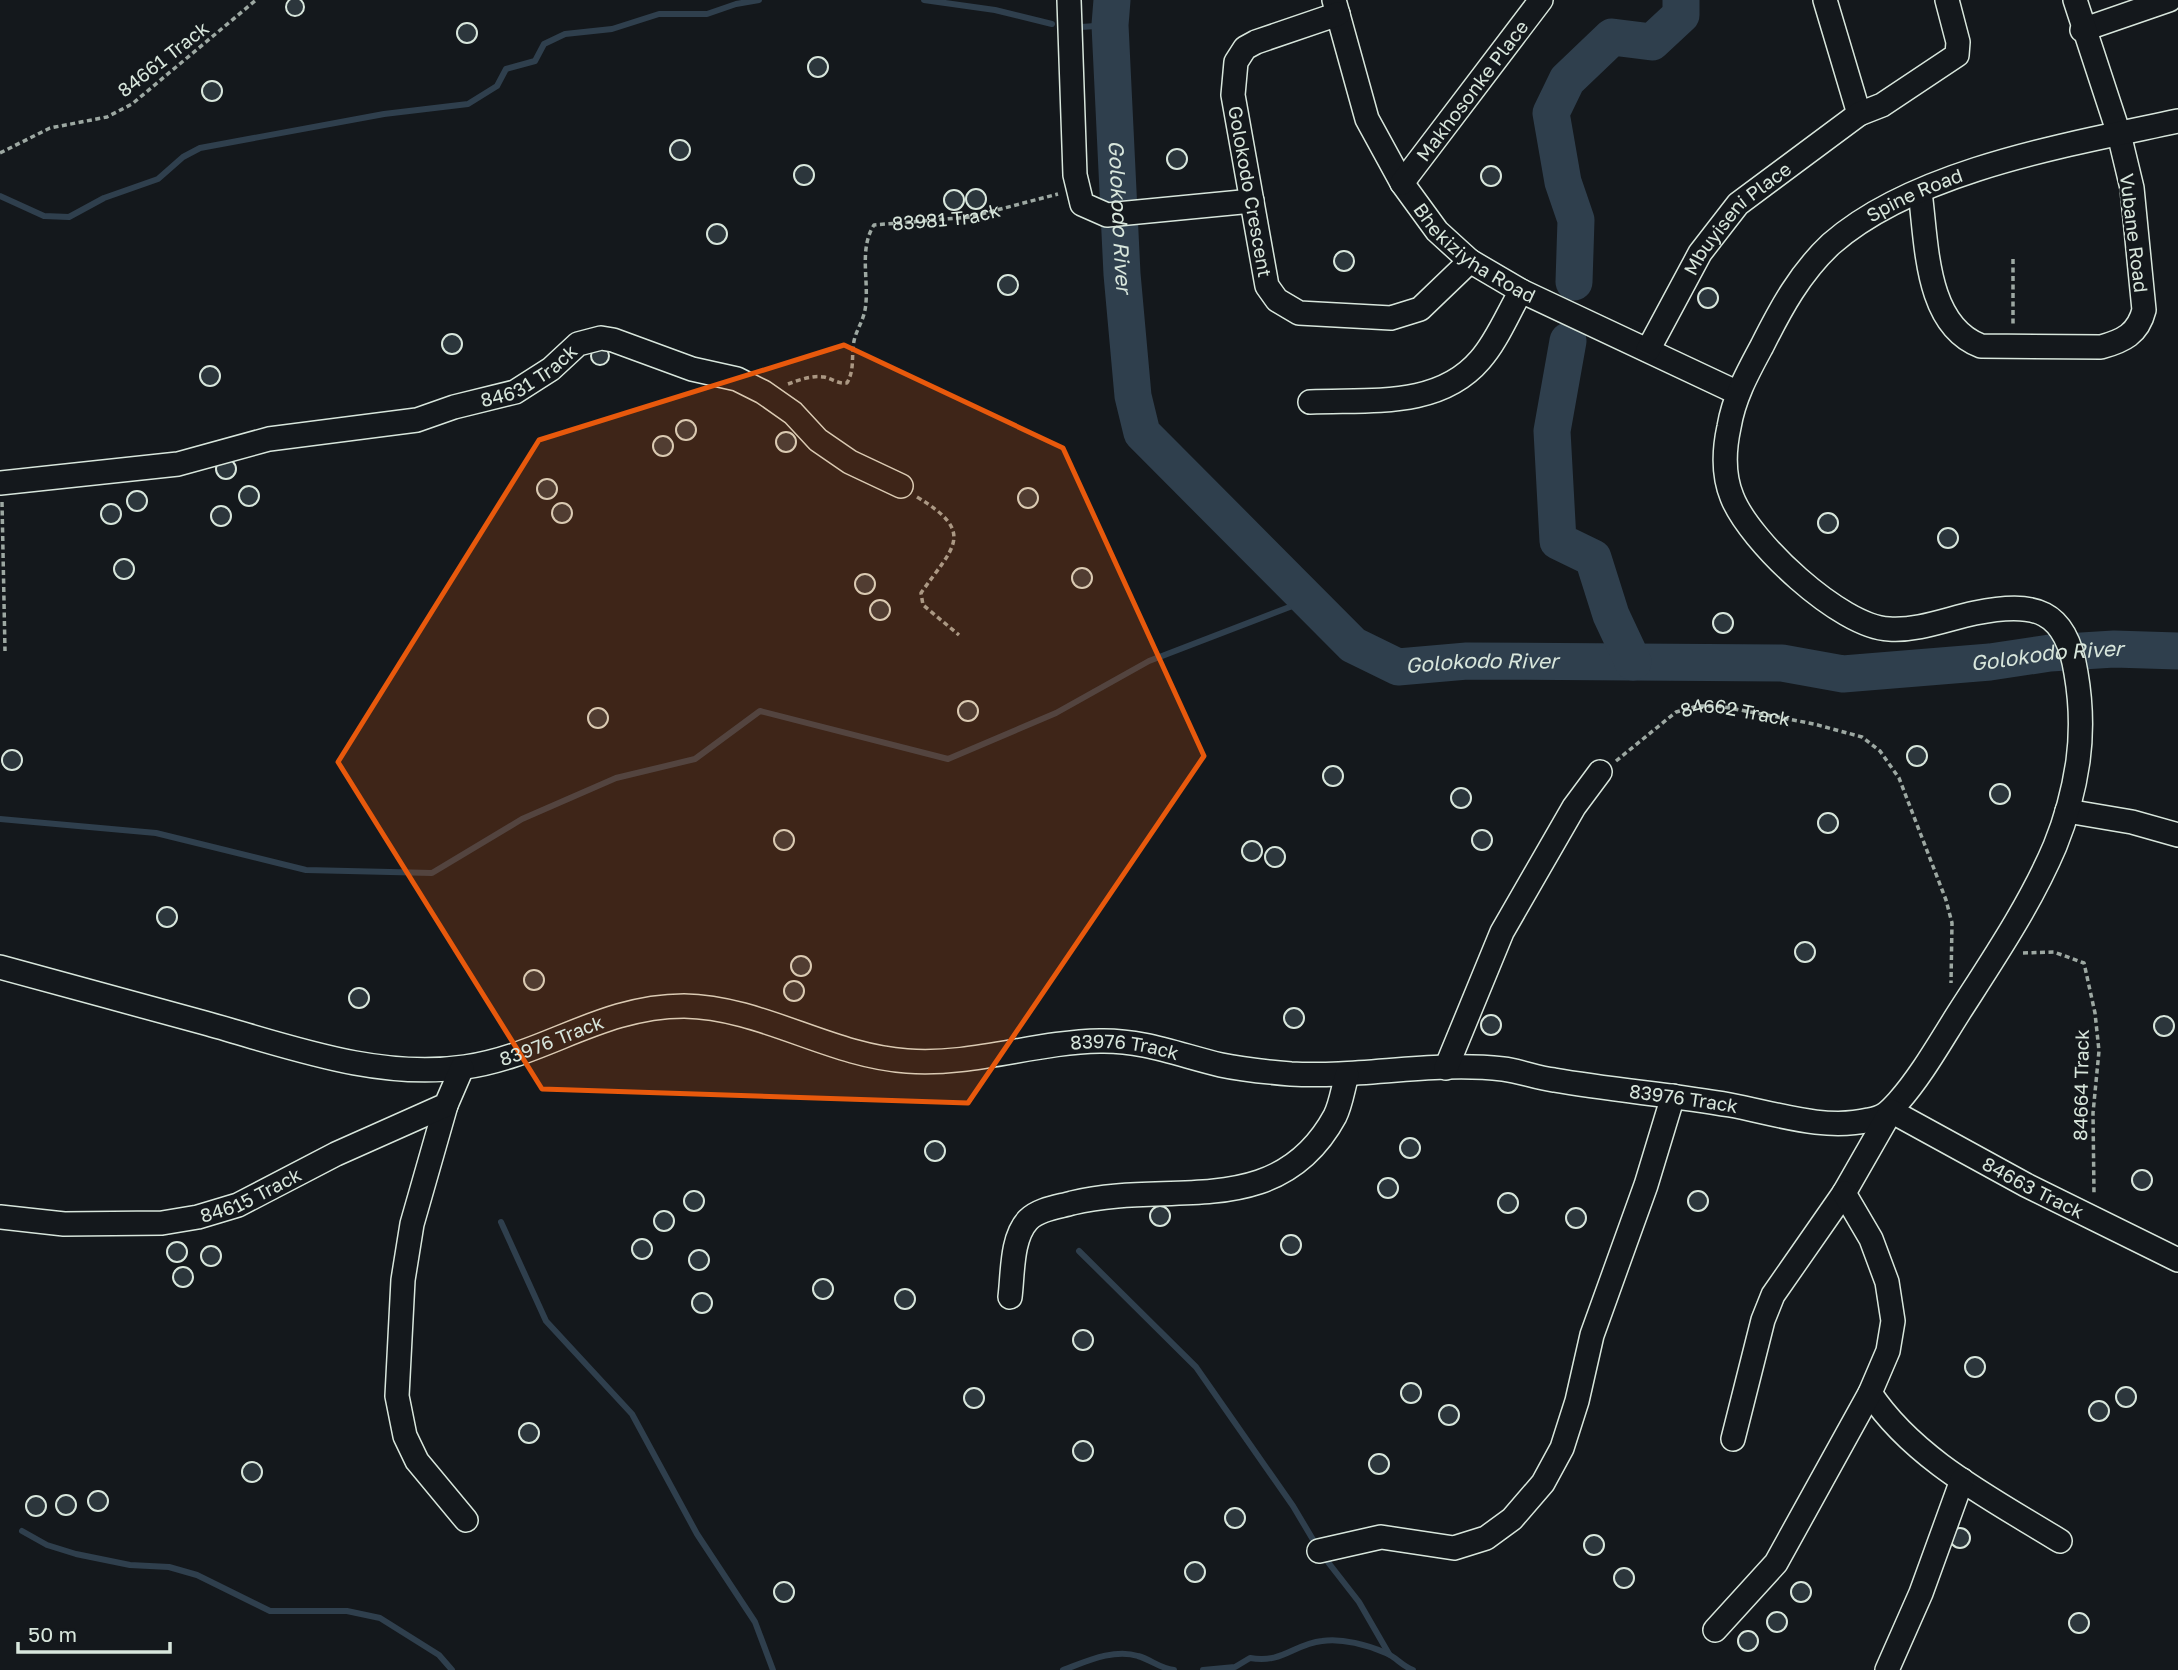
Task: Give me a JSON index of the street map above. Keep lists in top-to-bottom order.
{
  "streets": {
    "street": [
      "Makhosonke Place",
      "Golokodo Crescent",
      "Spine Road",
      "Mbuyiseni Place",
      "Vubane Road",
      "Bhekiziyha Road",
      "84631 Track",
      "83976 Track",
      "84663 Track",
      "84615 Track"
    ],
    "path": [
      "84661 Track",
      "83981 Track",
      "84662 Track",
      "84664 Track"
    ]
  },
  "crossings": [
    ["Makhosonke Place", "Bhekiziyha Road"],
    ["Golokodo Crescent", "Bhekiziyha Road"],
    ["Spine Road", "Vubane Road"],
    ["Spine Road", "Bhekiziyha Road"],
    ["83981 Track", "84631 Track"],
    ["Mbuyiseni Place", "Bhekiziyha Road"],
    ["83976 Track", "84663 Track"],
    ["84664 Track", "84663 Track"]
  ],
  "water": ["Golokodo River"],
  "scale_bar": "50 m"
}
